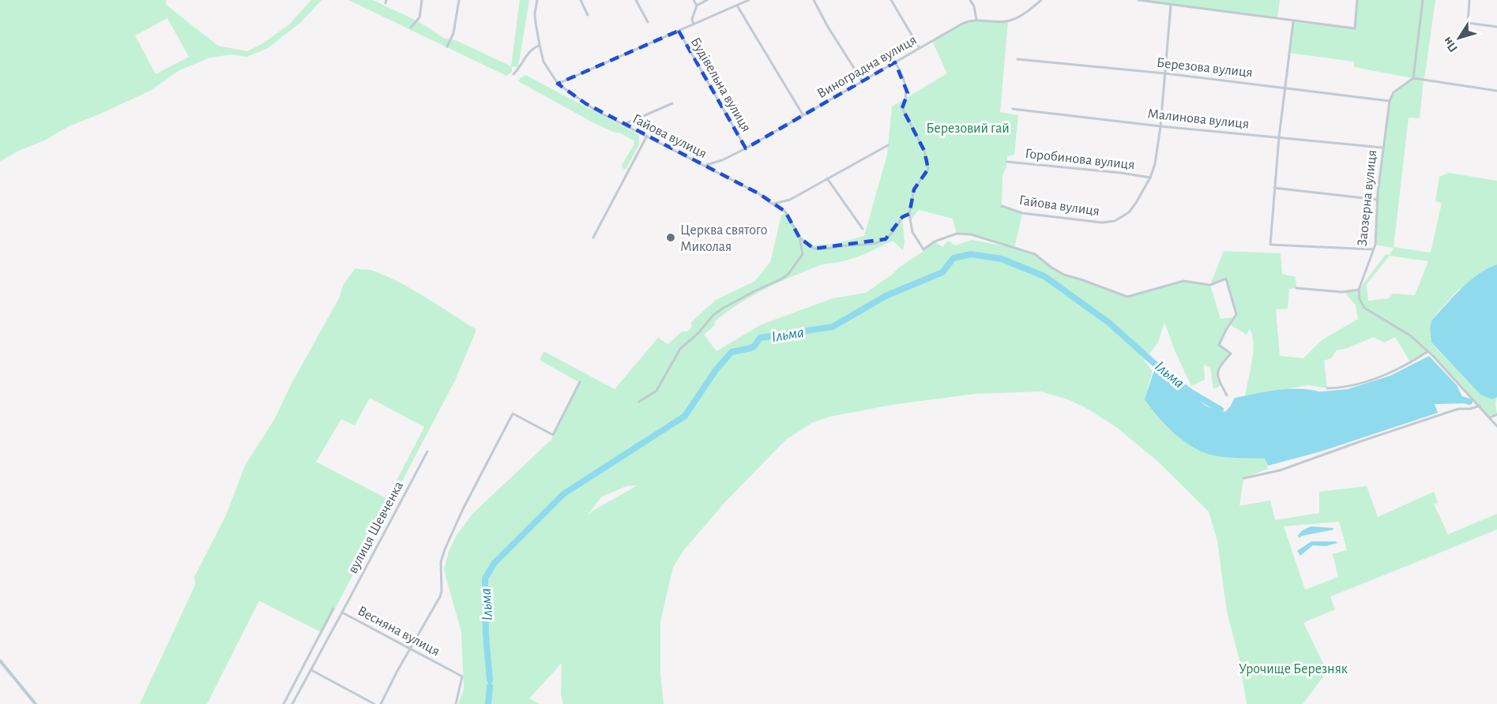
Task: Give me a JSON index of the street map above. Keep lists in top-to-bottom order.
{
  "streets": {
    "street": [
      "Виноградна вулиця",
      "Березова вулиця",
      "Будівельна вулиця",
      "Малинова вулиця",
      "Гайова вулиця",
      "Горобинова вулиця",
      "Заозерна вулиця",
      "вулиця Шевченка",
      "Весняна вулиця"
    ]
  },
  "crossings": [
    ["Виноградна вулиця", "Будівельна вулиця"],
    ["Виноградна вулиця", "Гайова вулиця"],
    ["Березова вулиця", "Горобинова вулиця"],
    ["Березова вулиця", "Заозерна вулиця"],
    ["Малинова вулиця", "Горобинова вулиця"],
    ["Малинова вулиця", "Заозерна вулиця"],
    ["Гайова вулиця", "Горобинова вулиця"],
    ["вулиця Шевченка", "Весняна вулиця"]
  ],
  "water": ["Ільма"],
  "parks": ["Березовий гай", "Урочище Березняк"],
  "places": ["Церква святого Миколая"],
  "north": "bottom left"
}
